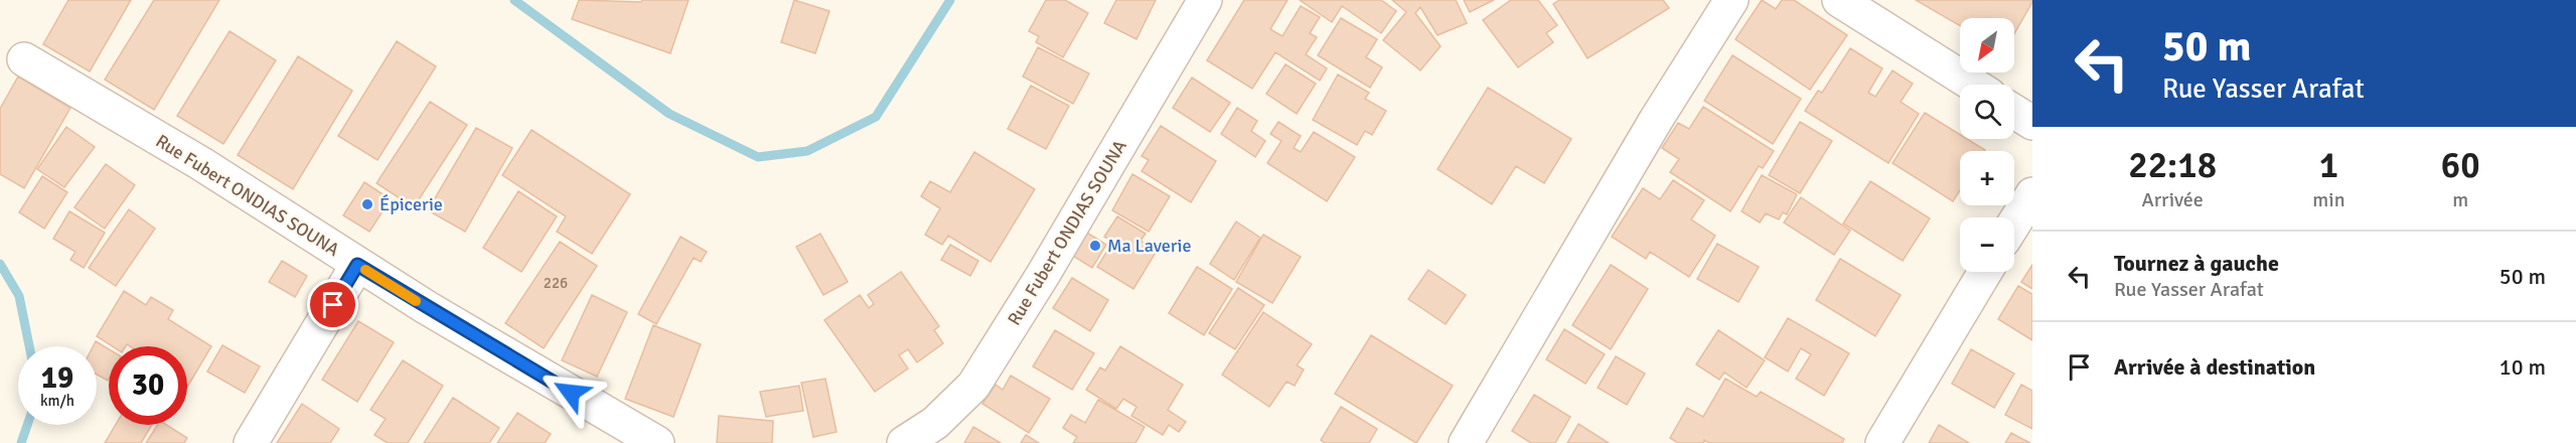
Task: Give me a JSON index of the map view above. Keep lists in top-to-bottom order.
{
  "streets": {
    "street": ["Rue Fubert ONDIAS SOUNA"]
  },
  "places": ["Épicerie", "Ma Laverie"],
  "house_numbers": ["226"],
  "north": "bottom left",
  "page": {
    "turn": ["50 m", "Rue Yasser Arafat"],
    "map_buttons": ["+", "−"],
    "eta": [
      "22:18",
      "Arrivée",
      "1",
      "min",
      "60",
      "m"
    ],
    "list": [
      {
        "name": "Tournez à gauche",
        "note": "Rue Yasser Arafat",
        "value": "50 m"
      },
      {
        "name": "Arrivée à destination",
        "value": "10 m"
      }
    ],
    "speed": "19 km/h",
    "limit": "30"
  }
}
